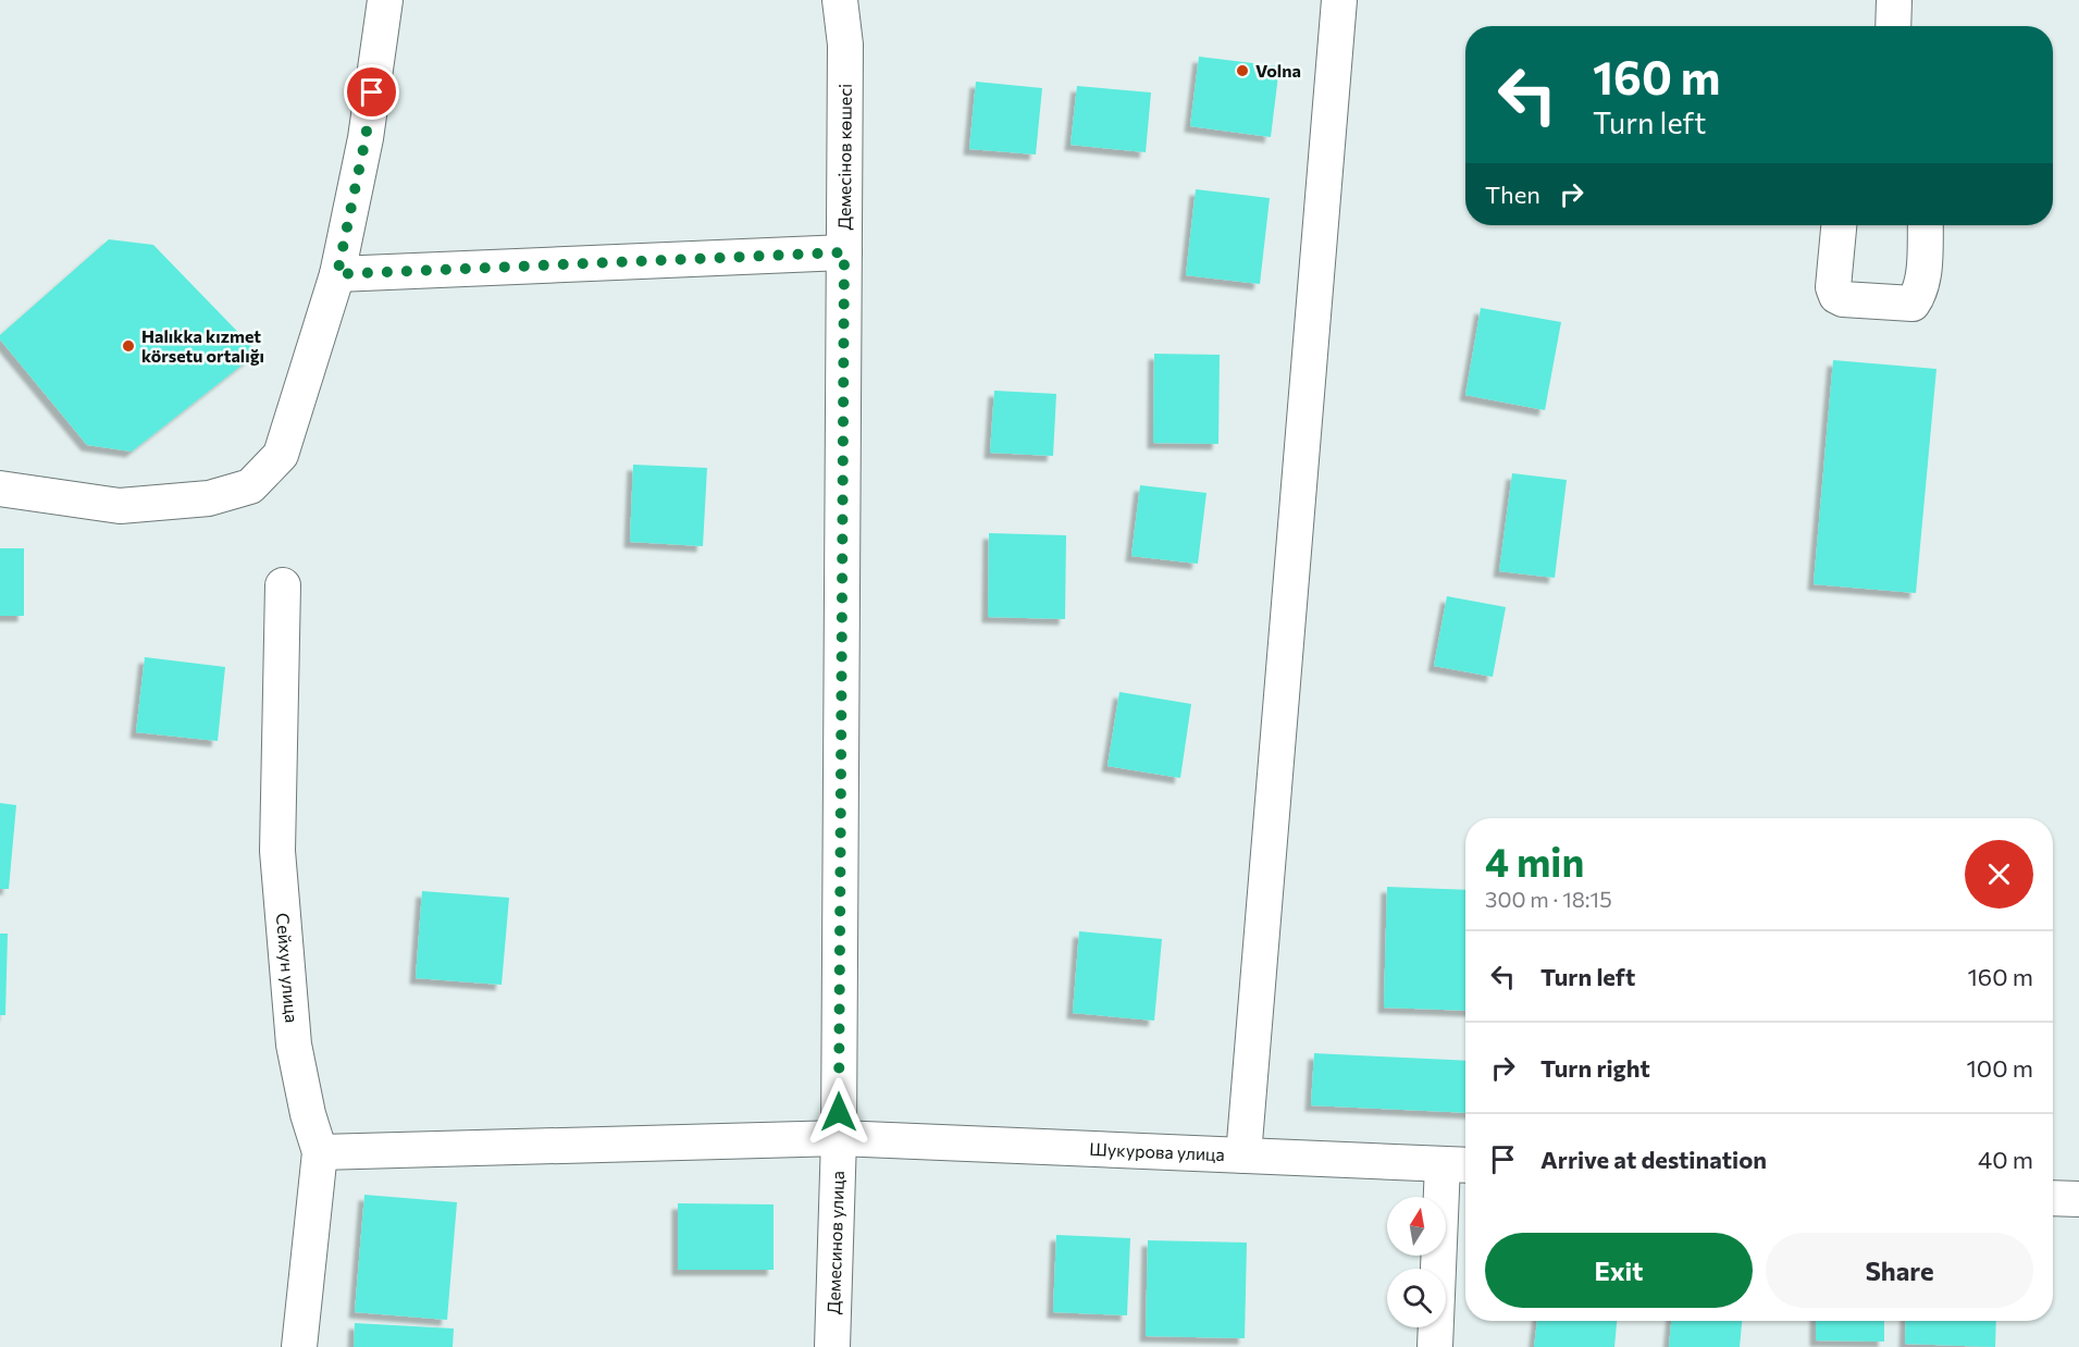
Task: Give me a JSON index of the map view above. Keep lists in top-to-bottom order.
{
  "streets": {
    "street": [
      "Демесінов көшесі",
      "Сейхун улица",
      "Шукурова улица",
      "Демесинов улица"
    ]
  },
  "crossings": [
    ["Демесінов көшесі", "Шукурова улица"],
    ["Демесінов көшесі", "Демесинов улица"],
    ["Сейхун улица", "Шукурова улица"],
    ["Шукурова улица", "Демесинов улица"]
  ],
  "places": ["Volna", "Halıkka kızmet körsetu ortalığı"],
  "north": "top",
  "page": {
    "turn": ["160 m", "Turn left"],
    "then": "Then",
    "heading": ["4 min", "300 m · 18:15"],
    "list": [
      {
        "name": "Turn left",
        "value": "160 m"
      },
      {
        "name": "Turn right",
        "value": "100 m"
      },
      {
        "name": "Arrive at destination",
        "value": "40 m"
      }
    ],
    "buttons": ["Exit", "Share"]
  }
}
